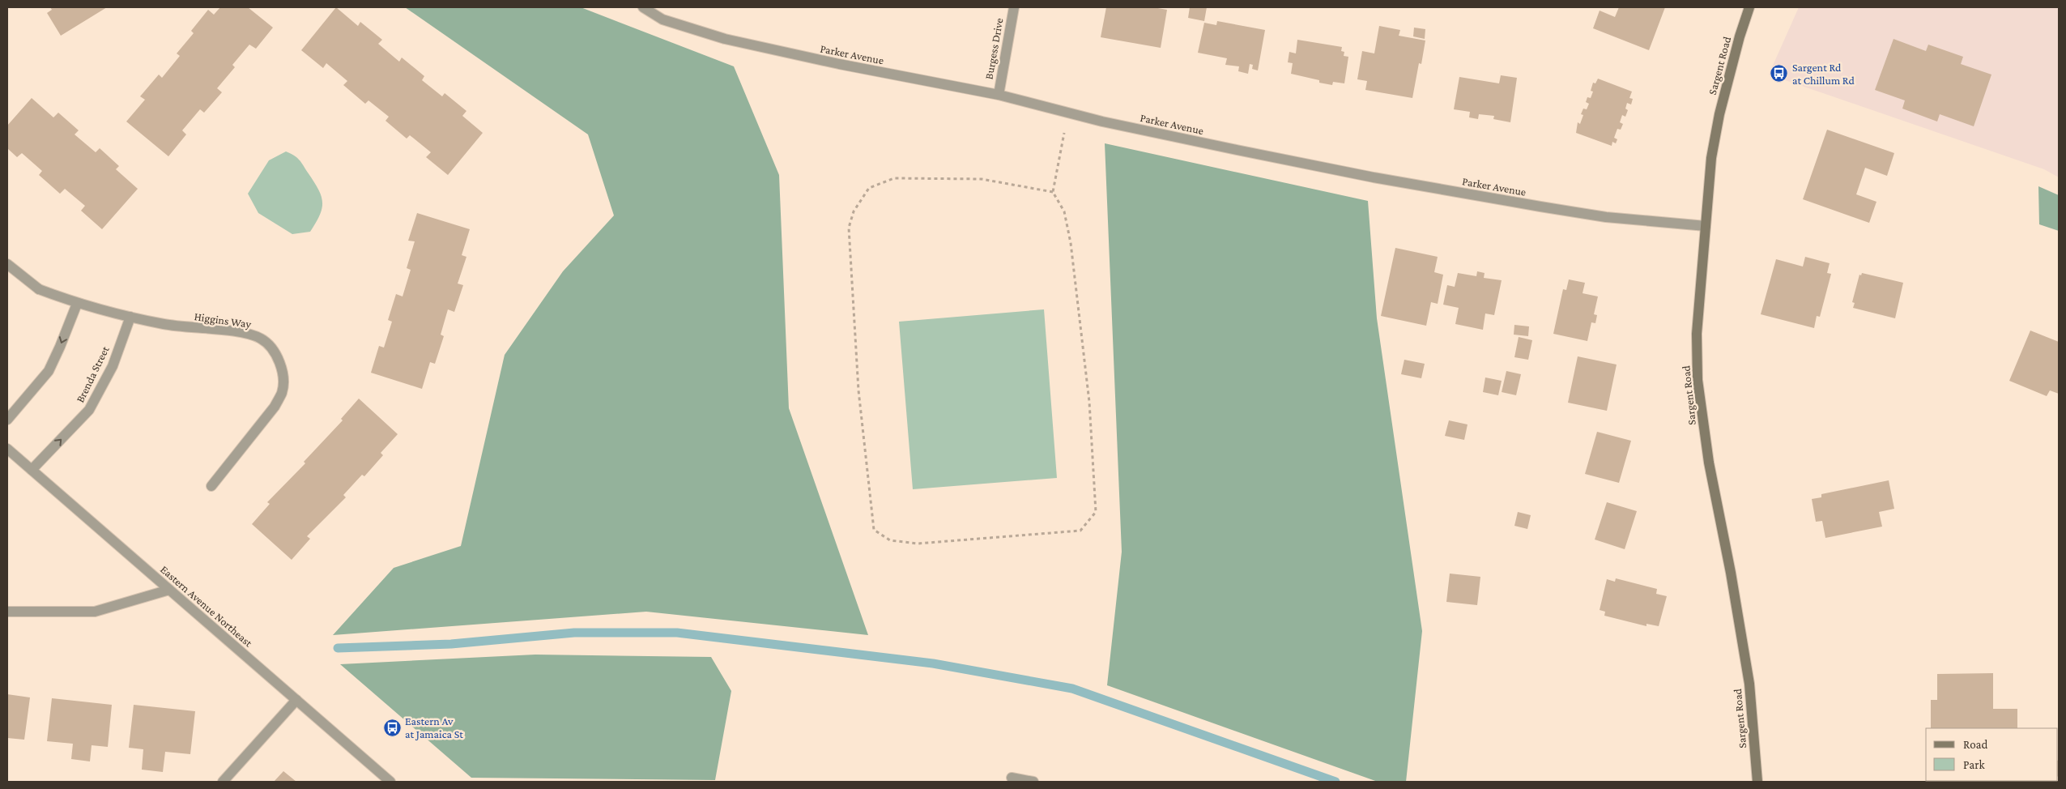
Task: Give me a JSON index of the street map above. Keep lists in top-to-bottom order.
{
  "streets": {
    "main road": ["Sargent Road"],
    "street": [
      "Burgess Drive",
      "Parker Avenue",
      "Higgins Way",
      "Brenda Street",
      "Eastern Avenue Northeast"
    ]
  },
  "crossings": [
    ["Burgess Drive", "Parker Avenue"],
    ["Parker Avenue", "Sargent Road"],
    ["Higgins Way", "Brenda Street"],
    ["Brenda Street", "Eastern Avenue Northeast"]
  ],
  "places": {
    "bus stop": ["Sargent Rd at Chillum Rd", "Eastern Av at Jamaica St"]
  },
  "legend": ["Road", "Park"]
}
